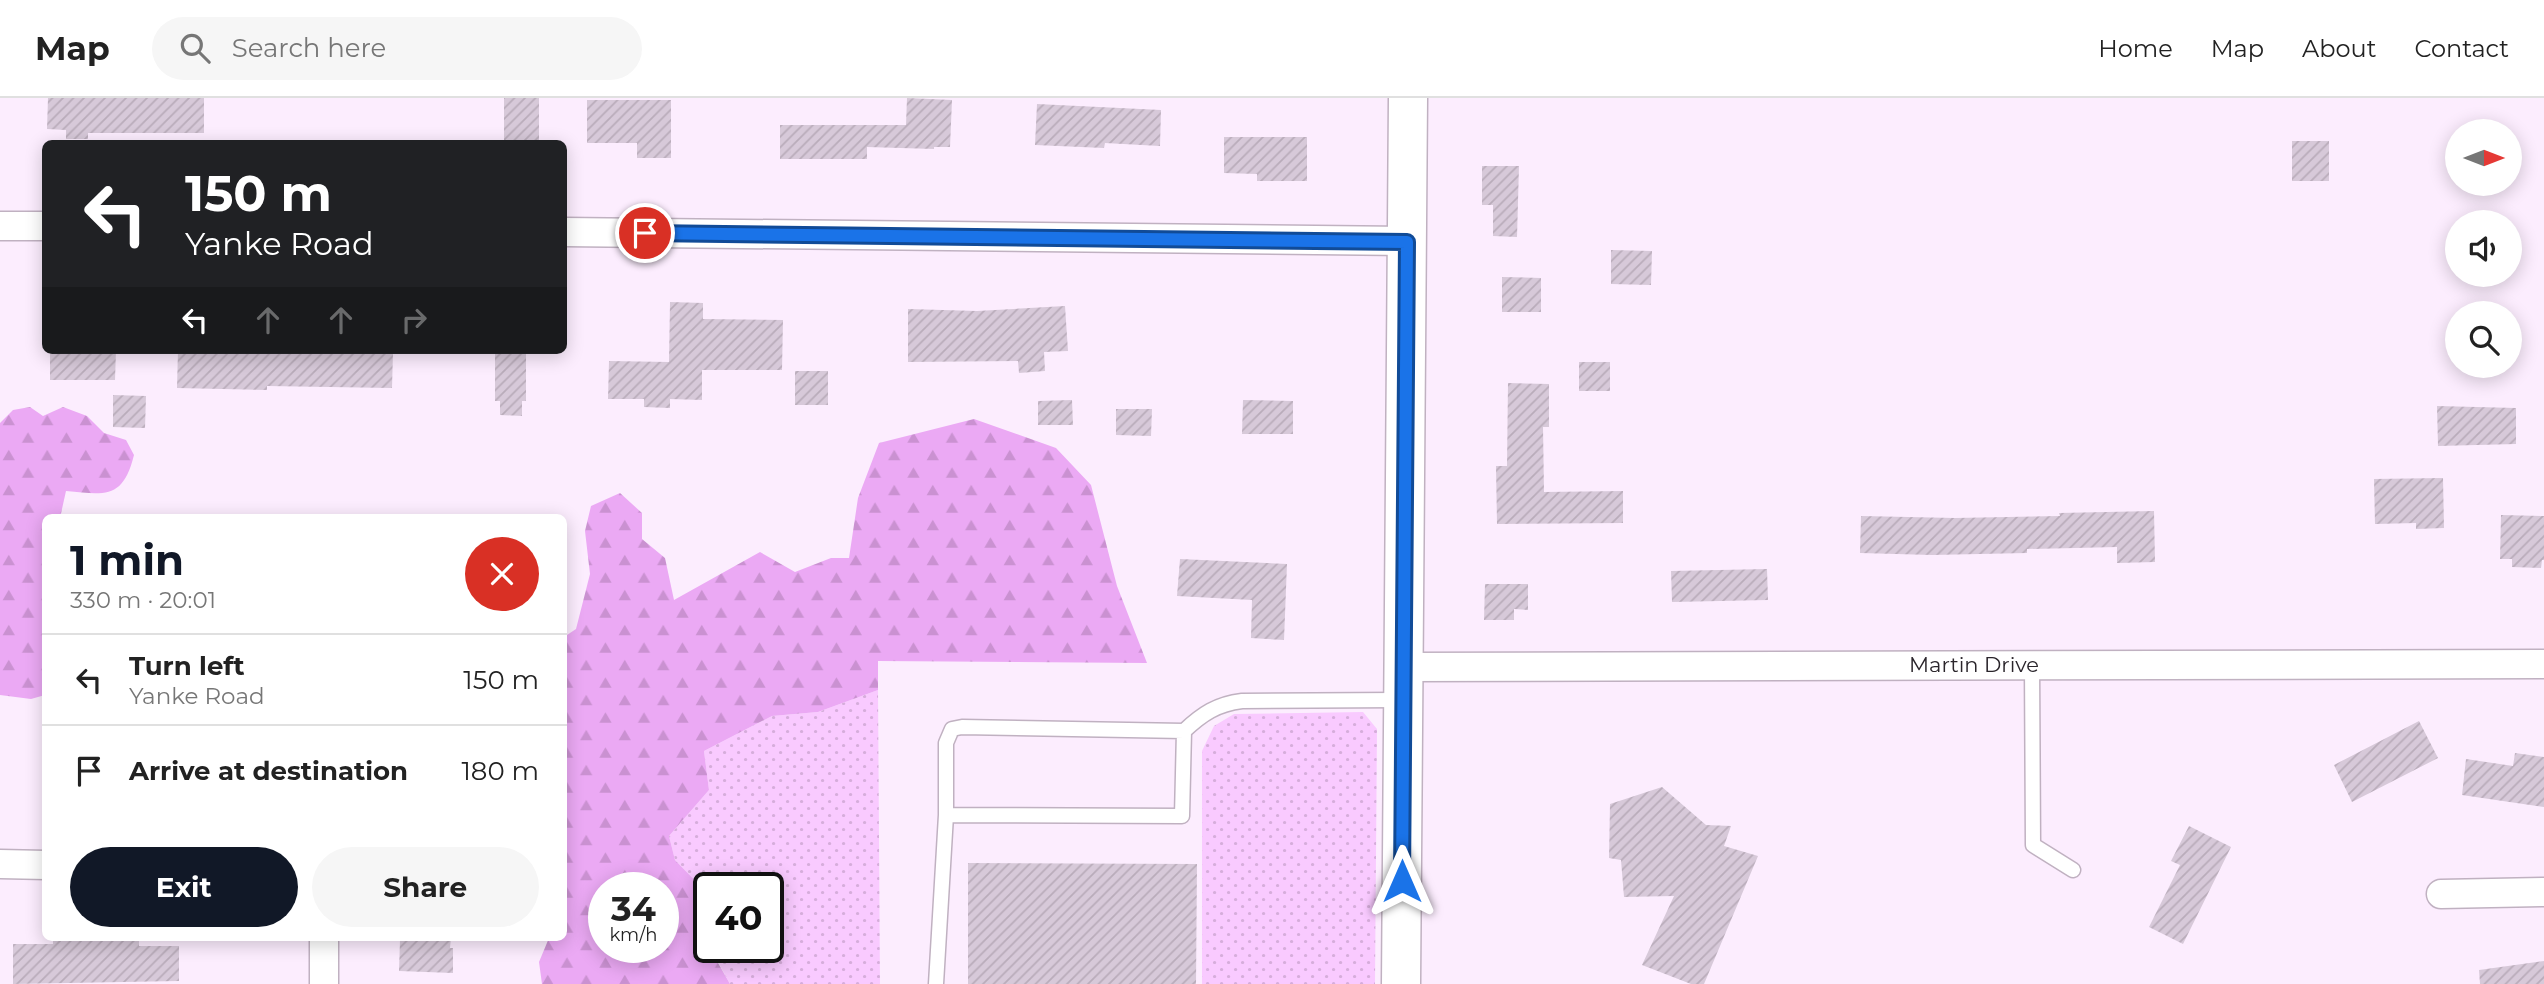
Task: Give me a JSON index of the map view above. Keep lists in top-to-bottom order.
{
  "streets": {
    "street": ["Martin Drive"]
  },
  "north": "right",
  "page": {
    "header": "Map",
    "search": "Search here",
    "nav": [
      "Home",
      "Map",
      "About",
      "Contact"
    ],
    "turn": ["150 m", "Yanke Road"],
    "heading": ["1 min", "330 m · 20:01"],
    "list": [
      {
        "name": "Turn left",
        "note": "Yanke Road",
        "value": "150 m"
      },
      {
        "name": "Arrive at destination",
        "value": "180 m"
      }
    ],
    "buttons": ["Exit", "Share"],
    "speed": "34 km/h",
    "limit": "40"
  }
}
